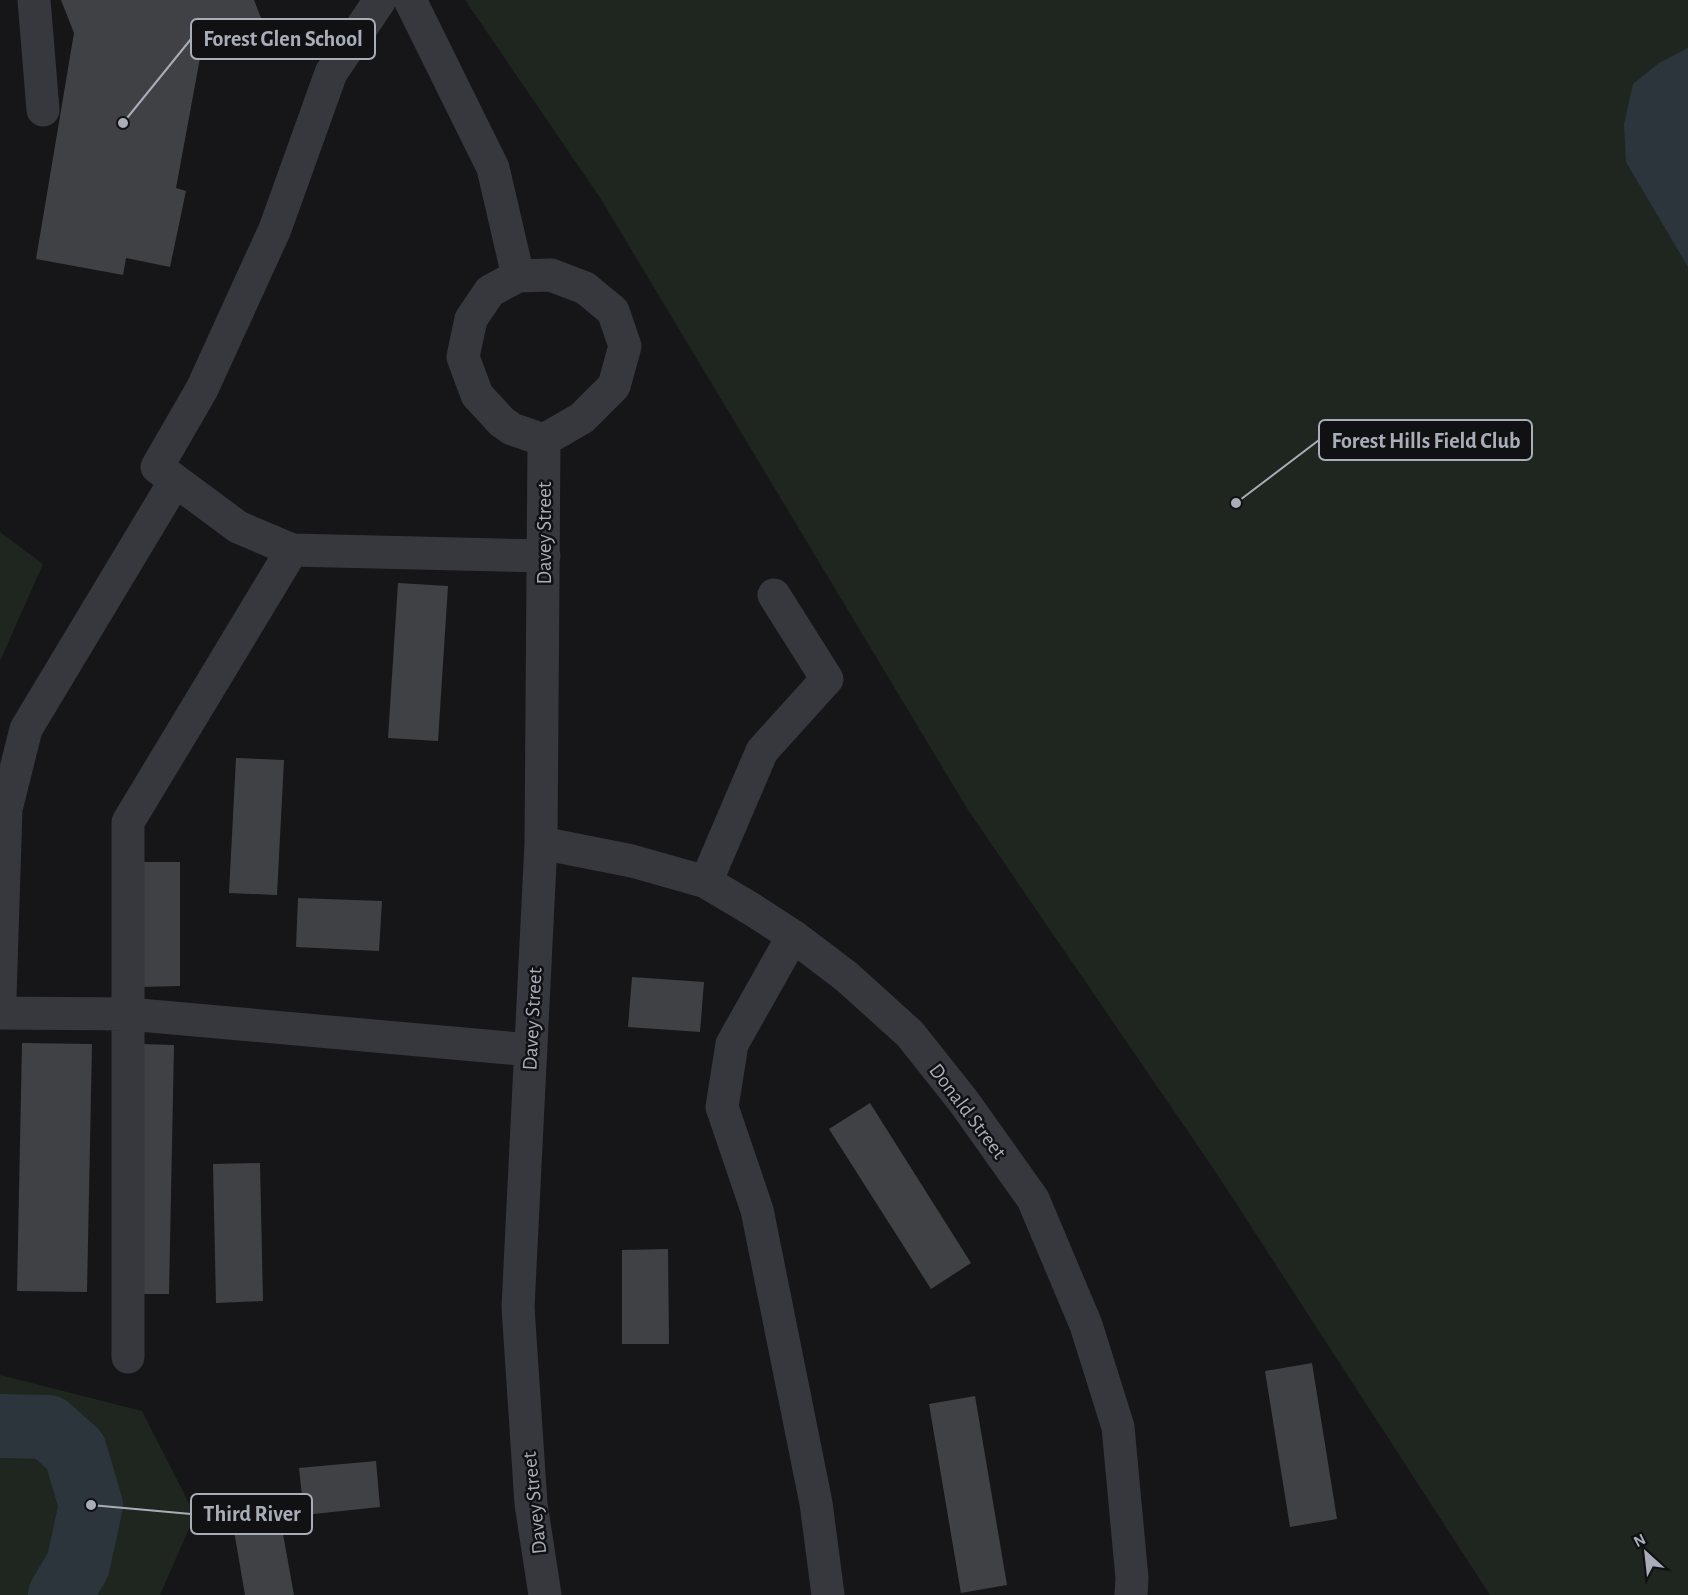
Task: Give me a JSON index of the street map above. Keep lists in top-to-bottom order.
{
  "streets": {
    "street": ["Davey Street", "Donald Street"]
  },
  "crossings": [
    ["Davey Street", "Donald Street"]
  ],
  "places": ["Forest Glen School", "Forest Hills Field Club", "Third River"],
  "north": "top left"
}
